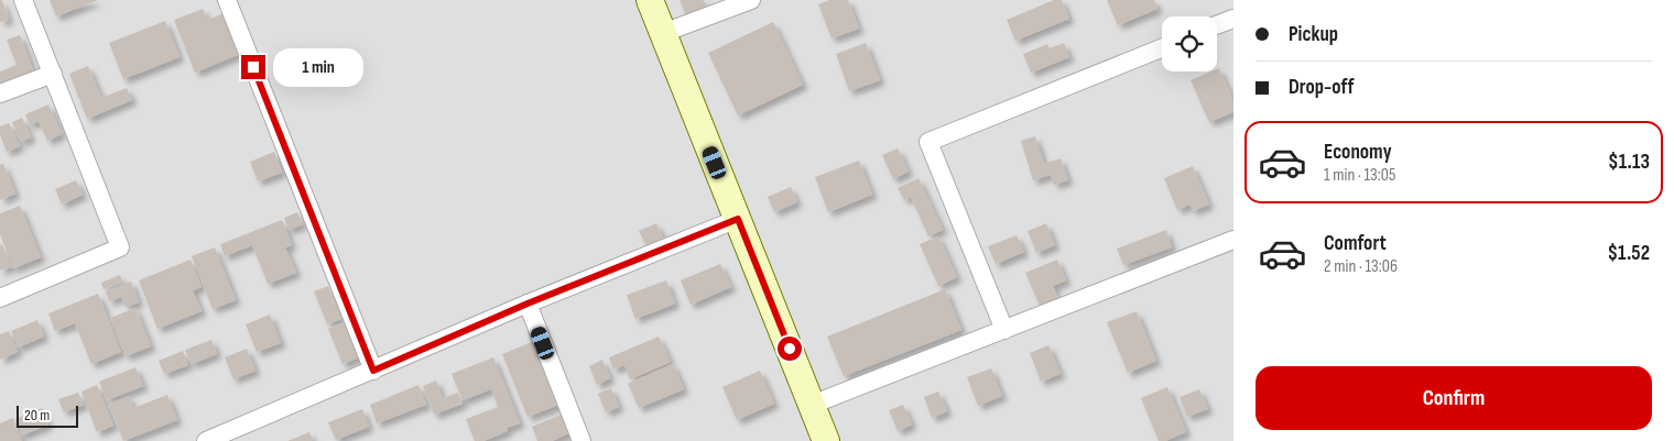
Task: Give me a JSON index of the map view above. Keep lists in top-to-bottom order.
{
  "scale_bar": "20 m",
  "page": {
    "banner": ["Pickup", "Drop-off"],
    "bubble": "1 min",
    "list": [
      {
        "name": "Economy",
        "note": "1 min · 13:05",
        "value": "$1.13"
      },
      {
        "name": "Comfort",
        "note": "2 min · 13:06",
        "value": "$1.52"
      }
    ],
    "buttons": "Confirm",
    "scale": "20 m"
  }
}
